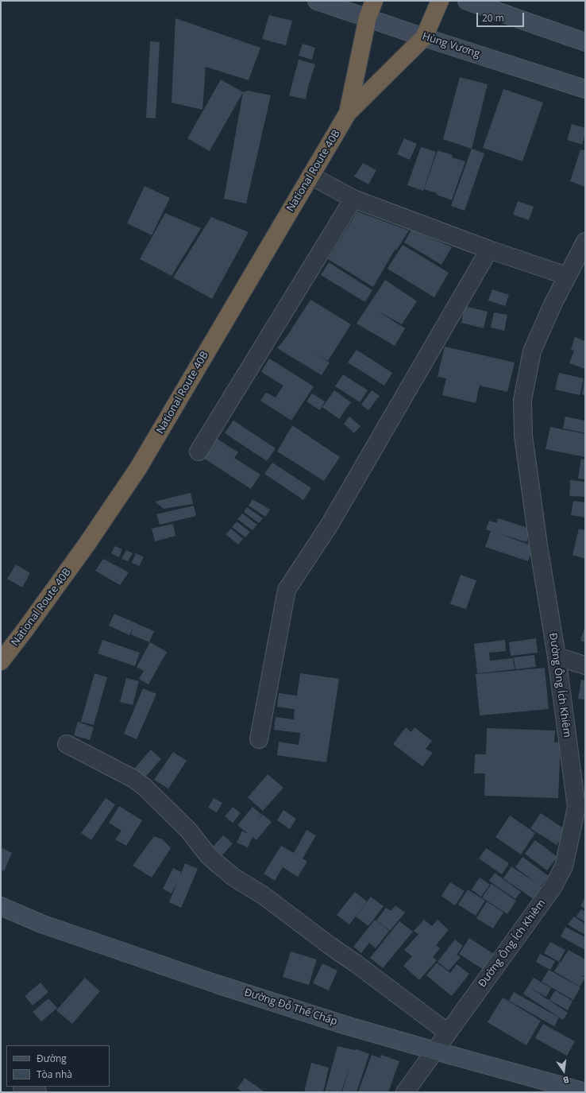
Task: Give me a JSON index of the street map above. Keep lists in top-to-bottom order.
{
  "streets": {
    "highway": ["National Route 40B"],
    "street": ["Hùng Vương", "Đường Ông Ích Khiêm", "Đường Đỗ Thế Chấp"]
  },
  "crossings": [
    ["Đường Ông Ích Khiêm", "Đường Đỗ Thế Chấp"]
  ],
  "legend": ["Đường", "Tòa nhà"],
  "scale_bar": "20 m",
  "north": "bottom"
}
